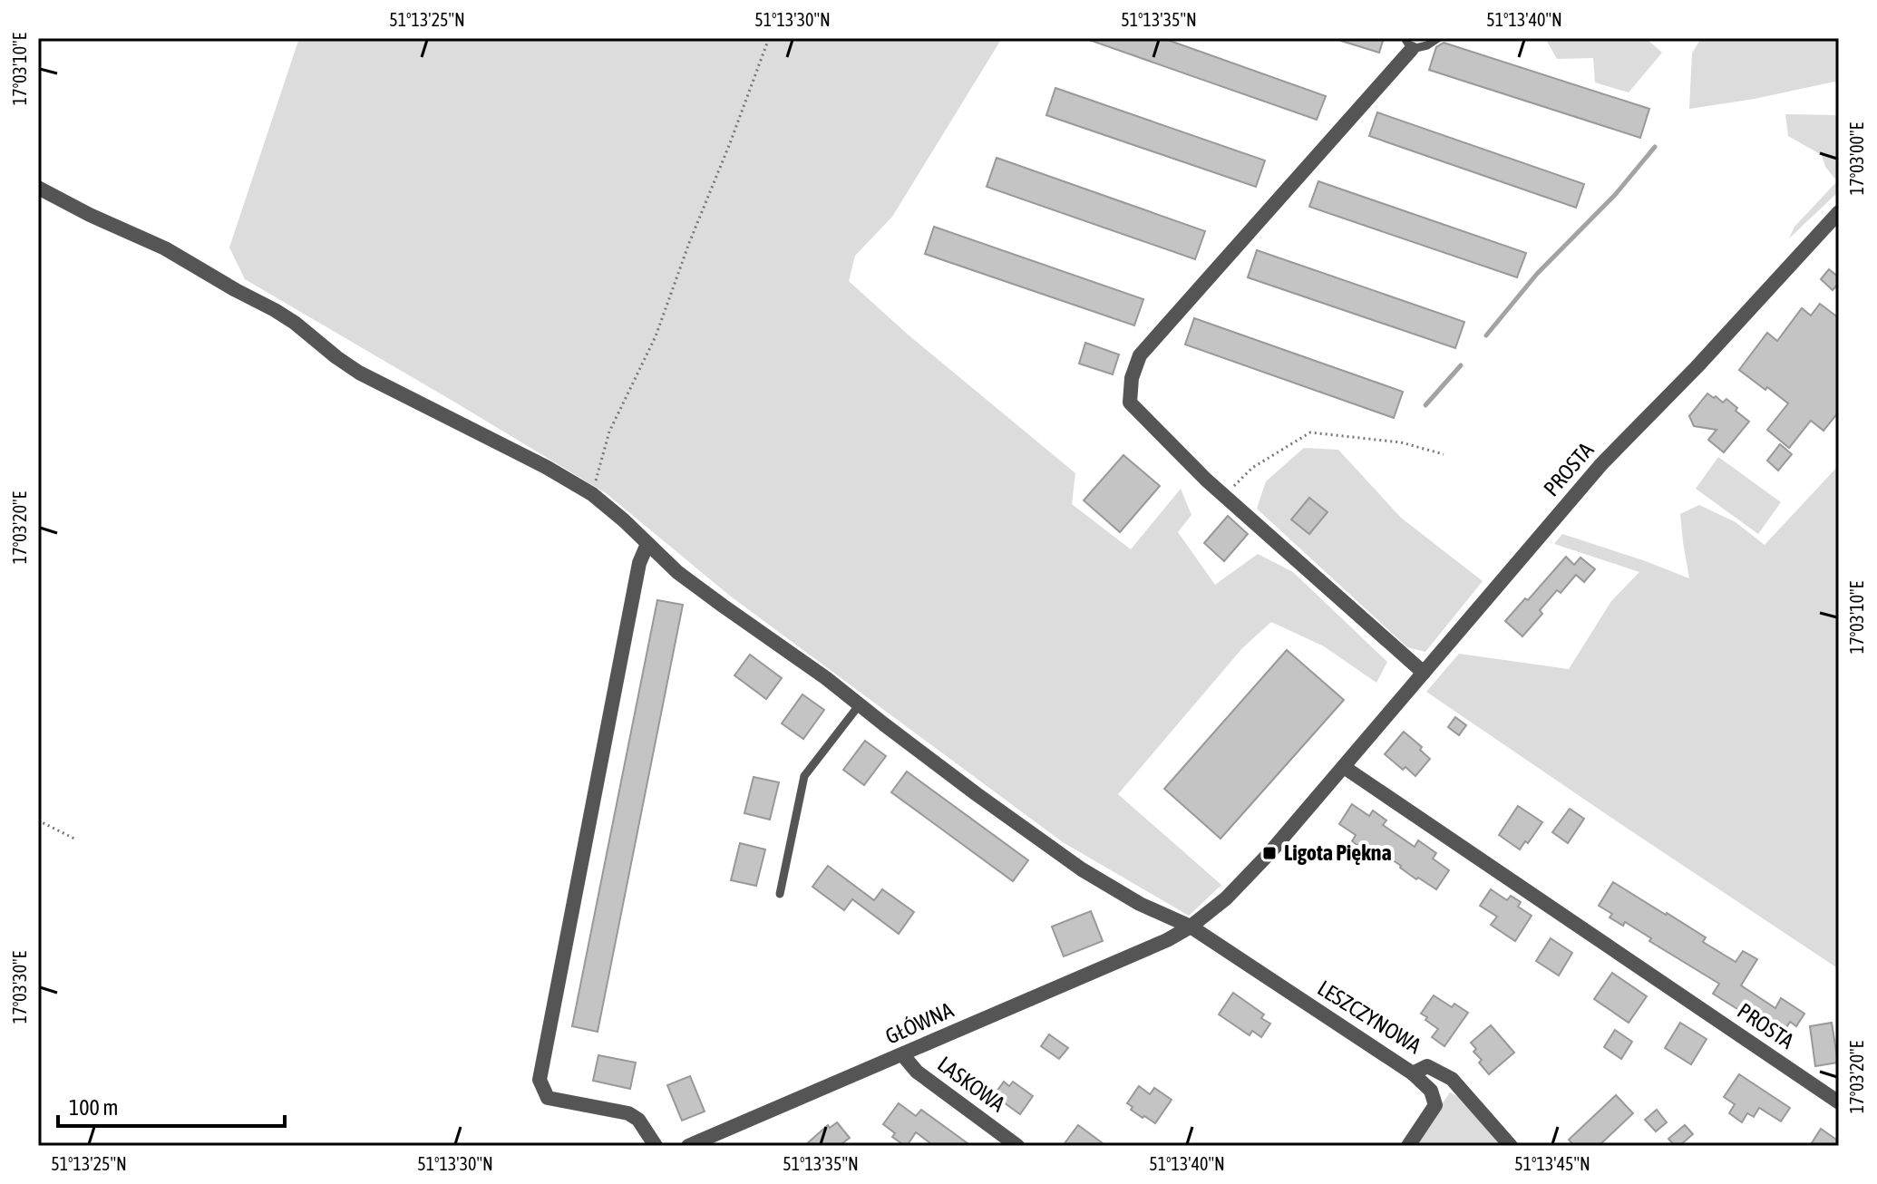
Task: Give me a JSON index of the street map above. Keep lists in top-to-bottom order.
{
  "streets": {
    "street": [
      "PROSTA",
      "LESZCZYNOWA",
      "GŁÓWNA",
      "LASKOWA"
    ]
  },
  "crossings": [
    ["PROSTA", "LESZCZYNOWA"],
    ["PROSTA", "GŁÓWNA"],
    ["GŁÓWNA", "LASKOWA"]
  ],
  "places": {
    "transit": ["Ligota Piękna"]
  },
  "scale_bar": "100 m",
  "coordinates": [
    "51°13'25\"N",
    "51°13'30\"N",
    "51°13'35\"N",
    "51°13'40\"N",
    "17°03'10\"E",
    "17°03'00\"E",
    "17°03'20\"E",
    "17°03'30\"E",
    "51°13'45\"N"
  ]
}
